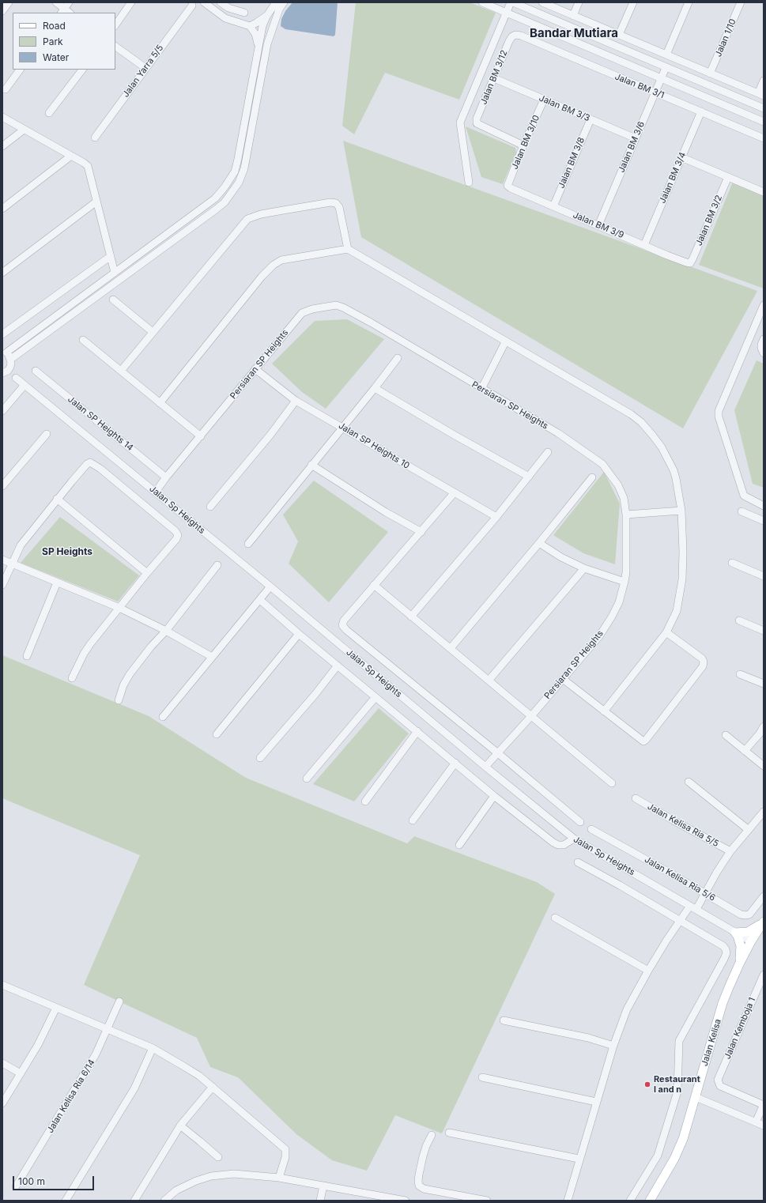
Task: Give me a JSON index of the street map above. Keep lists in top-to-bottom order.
{
  "streets": {
    "main road": ["Jalan Kelisa"],
    "street": [
      "Jalan 1/10",
      "Jalan Yarra 5/5",
      "Jalan BM 3/12",
      "Jalan BM 3/1",
      "Jalan BM 3/3",
      "Jalan BM 3/10",
      "Jalan BM 3/6",
      "Jalan BM 3/8",
      "Jalan BM 3/4",
      "Jalan BM 3/2",
      "Jalan BM 3/9",
      "Persiaran SP Heights",
      "Jalan SP Heights 14",
      "Jalan SP Heights 10",
      "Jalan Sp Heights",
      "Jalan Kelisa Ria 5/5",
      "Jalan Kelisa Ria 5/6",
      "Jalan Kemboja 1",
      "Jalan Kelisa Ria 6/14"
    ]
  },
  "crossings": [
    ["Jalan BM 3/12", "Jalan BM 3/1"],
    ["Jalan BM 3/12", "Jalan BM 3/3"],
    ["Jalan BM 3/12", "Jalan BM 3/10"],
    ["Jalan BM 3/1", "Jalan BM 3/6"],
    ["Jalan BM 3/1", "Jalan BM 3/4"],
    ["Jalan BM 3/3", "Jalan BM 3/10"],
    ["Jalan BM 3/3", "Jalan BM 3/6"],
    ["Jalan BM 3/3", "Jalan BM 3/8"],
    ["Jalan BM 3/10", "Jalan BM 3/9"],
    ["Jalan BM 3/6", "Jalan BM 3/9"],
    ["Jalan BM 3/8", "Jalan BM 3/9"],
    ["Jalan BM 3/4", "Jalan BM 3/9"],
    ["Jalan BM 3/2", "Jalan BM 3/9"],
    ["Persiaran SP Heights", "Jalan SP Heights 14"],
    ["Persiaran SP Heights", "Jalan SP Heights 10"],
    ["Persiaran SP Heights", "Jalan Sp Heights"],
    ["Jalan Sp Heights", "Jalan Kelisa"]
  ],
  "districts": ["Bandar Mutiara", "SP Heights"],
  "places": ["Restaurant l and n"],
  "legend": ["Road", "Park", "Water"],
  "scale_bar": "100 m"
}
